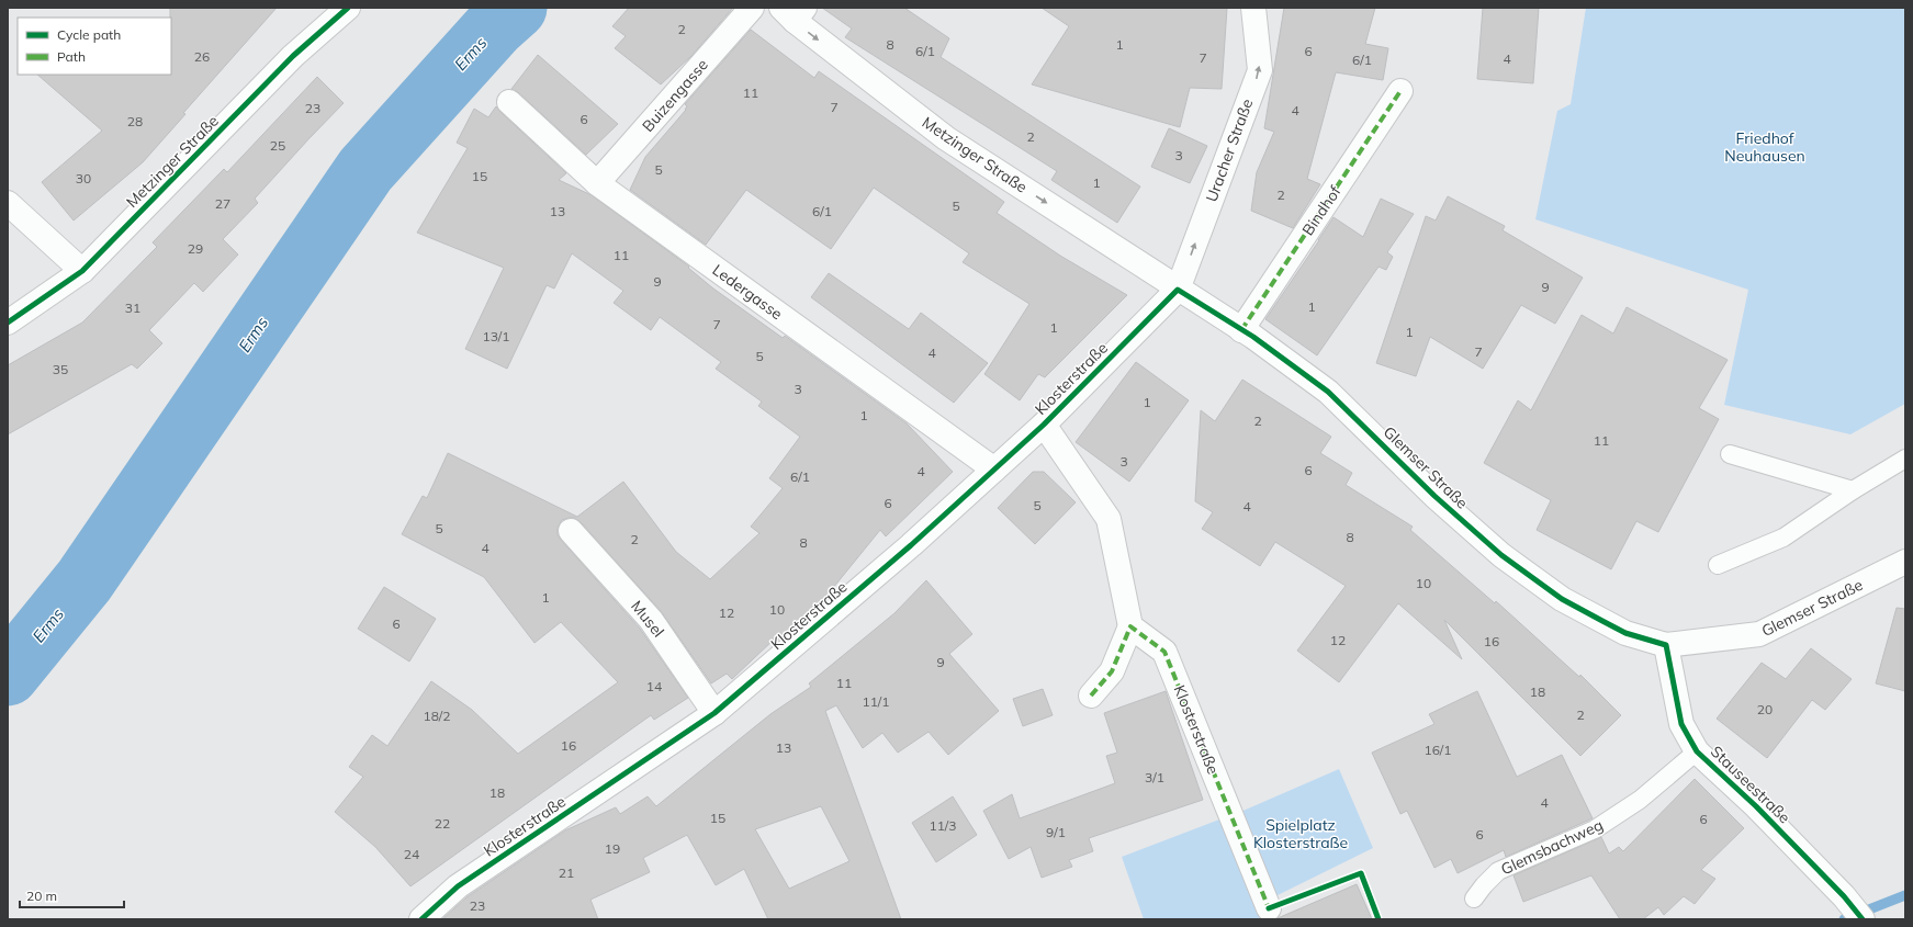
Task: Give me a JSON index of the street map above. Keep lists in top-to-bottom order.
{
  "streets": {
    "street": [
      "Buizengasse",
      "Uracher Straße",
      "Metzinger Straße",
      "Bindhof",
      "Ledergasse",
      "Klosterstraße",
      "Glemser Straße",
      "Musel",
      "Stauseestraße"
    ],
    "lane": ["Glemsbachweg"]
  },
  "crossings": [
    ["Buizengasse", "Ledergasse"],
    ["Uracher Straße", "Metzinger Straße"],
    ["Uracher Straße", "Klosterstraße"],
    ["Uracher Straße", "Glemser Straße"],
    ["Metzinger Straße", "Klosterstraße"],
    ["Metzinger Straße", "Glemser Straße"],
    ["Bindhof", "Glemser Straße"],
    ["Ledergasse", "Klosterstraße"],
    ["Klosterstraße", "Glemser Straße"],
    ["Klosterstraße", "Musel"],
    ["Glemser Straße", "Stauseestraße"],
    ["Stauseestraße", "Glemsbachweg"]
  ],
  "one_way": ["Uracher Straße", "Metzinger Straße"],
  "water": ["Erms"],
  "parks": ["Friedhof Neuhausen", "Spielplatz Klosterstraße"],
  "house_numbers": [
    "2",
    "8",
    "1",
    "6/1",
    "6",
    "26",
    "7",
    "4",
    "6/1",
    "11",
    "7",
    "23",
    "4",
    "6",
    "28",
    "2",
    "25",
    "3",
    "5",
    "15",
    "30",
    "1",
    "2",
    "27",
    "5",
    "13",
    "6/1",
    "29",
    "11",
    "9",
    "9",
    "1",
    "31",
    "7",
    "1",
    "1",
    "13/1",
    "7",
    "4",
    "5",
    "35",
    "3",
    "1",
    "1",
    "2",
    "11",
    "3",
    "6",
    "4",
    "6/1",
    "6",
    "5",
    "4",
    "5",
    "8",
    "2",
    "8",
    "4",
    "10",
    "1",
    "10",
    "12",
    "6",
    "12",
    "16",
    "9",
    "11",
    "14",
    "18",
    "11/1",
    "20",
    "2",
    "18/2",
    "16",
    "13",
    "16/1",
    "3/1",
    "18",
    "4",
    "15",
    "6",
    "22",
    "11/3",
    "9/1",
    "6",
    "19",
    "24",
    "21",
    "23"
  ],
  "legend": ["Cycle path", "Path"],
  "scale_bar": "20 m"
}
